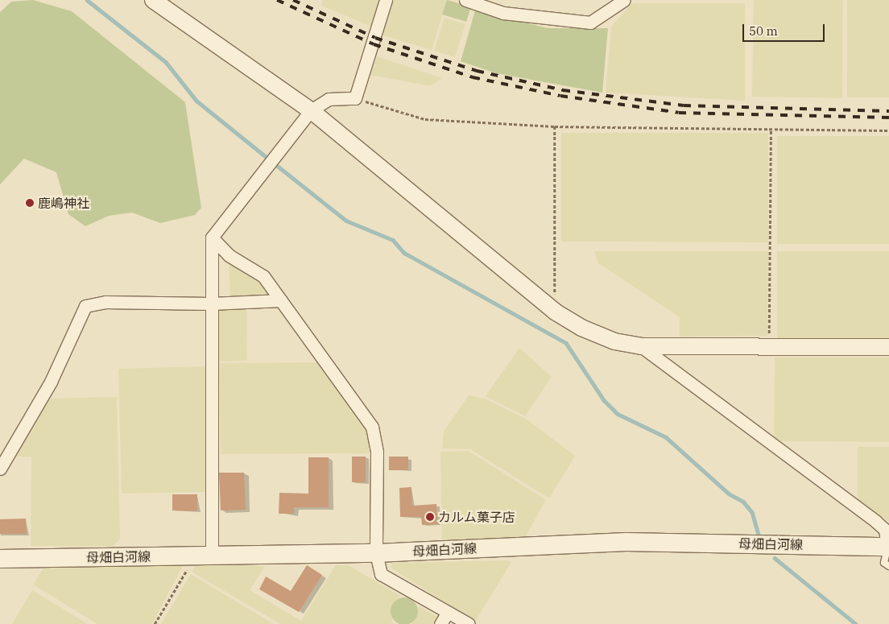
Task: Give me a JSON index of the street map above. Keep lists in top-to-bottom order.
{
  "streets": {
    "main road": ["母畑白河線"]
  },
  "places": ["鹿嶋神社", "カルム菓子店"],
  "scale_bar": "50 m"
}
